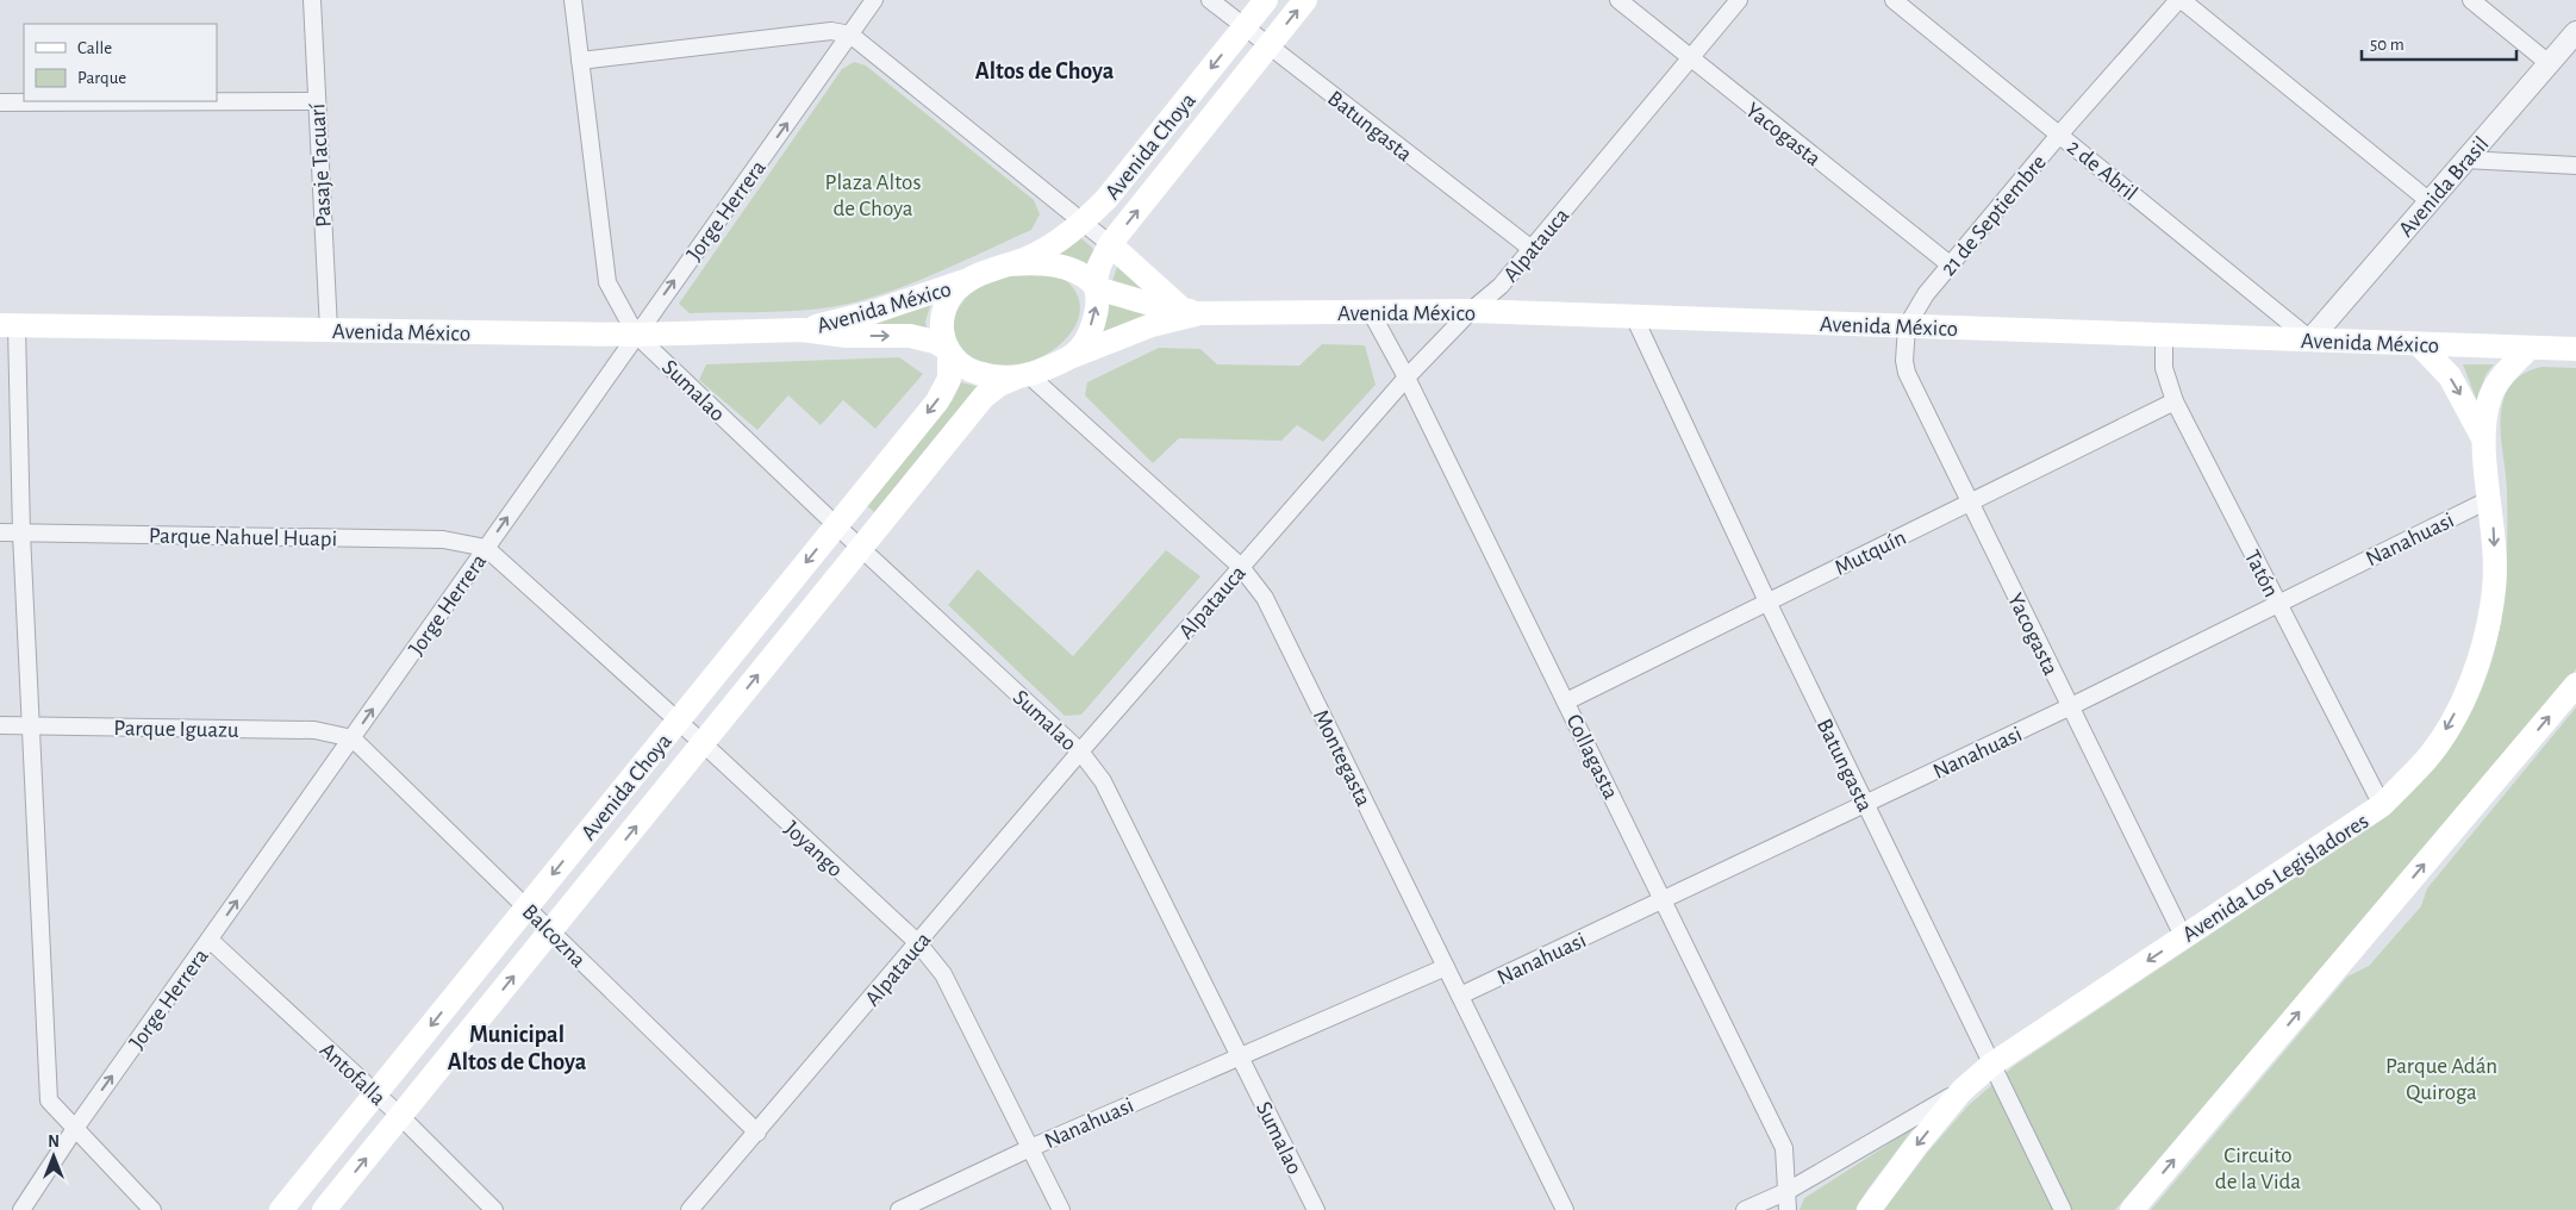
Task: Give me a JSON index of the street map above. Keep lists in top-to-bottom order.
{
  "streets": {
    "main road": ["Avenida Choya", "Avenida México", "Avenida Los Legisladores"],
    "street": [
      "Batungasta",
      "Yacogasta",
      "Pasaje Tacuarí",
      "2 de Abril",
      "Avenida Brasil",
      "Jorge Herrera",
      "21 de Septiembre",
      "Alpatauca",
      "Sumalao",
      "Parque Nahuel Huapi",
      "Nanahuasi",
      "Mutquín",
      "Tatón",
      "Parque Iguazu",
      "Collagasta",
      "Montegasta",
      "Joyango",
      "Balcozna",
      "Antofalla"
    ]
  },
  "crossings": [
    ["Batungasta", "Avenida Choya"],
    ["Batungasta", "Alpatauca"],
    ["Batungasta", "Avenida México"],
    ["Batungasta", "Nanahuasi"],
    ["Batungasta", "Mutquín"],
    ["Batungasta", "Avenida Los Legisladores"],
    ["Yacogasta", "21 de Septiembre"],
    ["Yacogasta", "Alpatauca"],
    ["Yacogasta", "Avenida México"],
    ["Yacogasta", "Nanahuasi"],
    ["Yacogasta", "Mutquín"],
    ["Yacogasta", "Avenida Los Legisladores"],
    ["Avenida Choya", "Avenida México"],
    ["Avenida Choya", "Sumalao"],
    ["Avenida Choya", "Montegasta"],
    ["Avenida Choya", "Joyango"],
    ["Avenida Choya", "Balcozna"],
    ["Avenida Choya", "Antofalla"],
    ["Pasaje Tacuarí", "Avenida México"],
    ["2 de Abril", "Avenida Brasil"],
    ["2 de Abril", "21 de Septiembre"],
    ["2 de Abril", "Avenida México"],
    ["Avenida Brasil", "Avenida México"],
    ["Jorge Herrera", "Avenida México"],
    ["Jorge Herrera", "Sumalao"],
    ["Jorge Herrera", "Parque Nahuel Huapi"],
    ["Jorge Herrera", "Parque Iguazu"],
    ["Jorge Herrera", "Joyango"],
    ["Jorge Herrera", "Balcozna"],
    ["Jorge Herrera", "Antofalla"],
    ["21 de Septiembre", "Avenida México"],
    ["Alpatauca", "Avenida México"],
    ["Alpatauca", "Sumalao"],
    ["Alpatauca", "Collagasta"],
    ["Alpatauca", "Montegasta"],
    ["Alpatauca", "Joyango"],
    ["Alpatauca", "Balcozna"],
    ["Avenida México", "Sumalao"],
    ["Avenida México", "Tatón"],
    ["Avenida México", "Collagasta"],
    ["Avenida México", "Montegasta"],
    ["Avenida México", "Avenida Los Legisladores"],
    ["Sumalao", "Nanahuasi"],
    ["Parque Nahuel Huapi", "Joyango"],
    ["Nanahuasi", "Tatón"],
    ["Nanahuasi", "Collagasta"],
    ["Nanahuasi", "Montegasta"],
    ["Nanahuasi", "Joyango"],
    ["Nanahuasi", "Avenida Los Legisladores"],
    ["Mutquín", "Tatón"],
    ["Mutquín", "Collagasta"],
    ["Tatón", "Avenida Los Legisladores"],
    ["Parque Iguazu", "Balcozna"]
  ],
  "one_way": ["Jorge Herrera"],
  "districts": ["Altos de Choya", "Municipal Altos de Choya"],
  "parks": ["Plaza Altos de Choya", "Parque Adán Quiroga", "Circuito de la Vida"],
  "legend": ["Calle", "Parque"],
  "scale_bar": "50 m",
  "north": "top"
}
